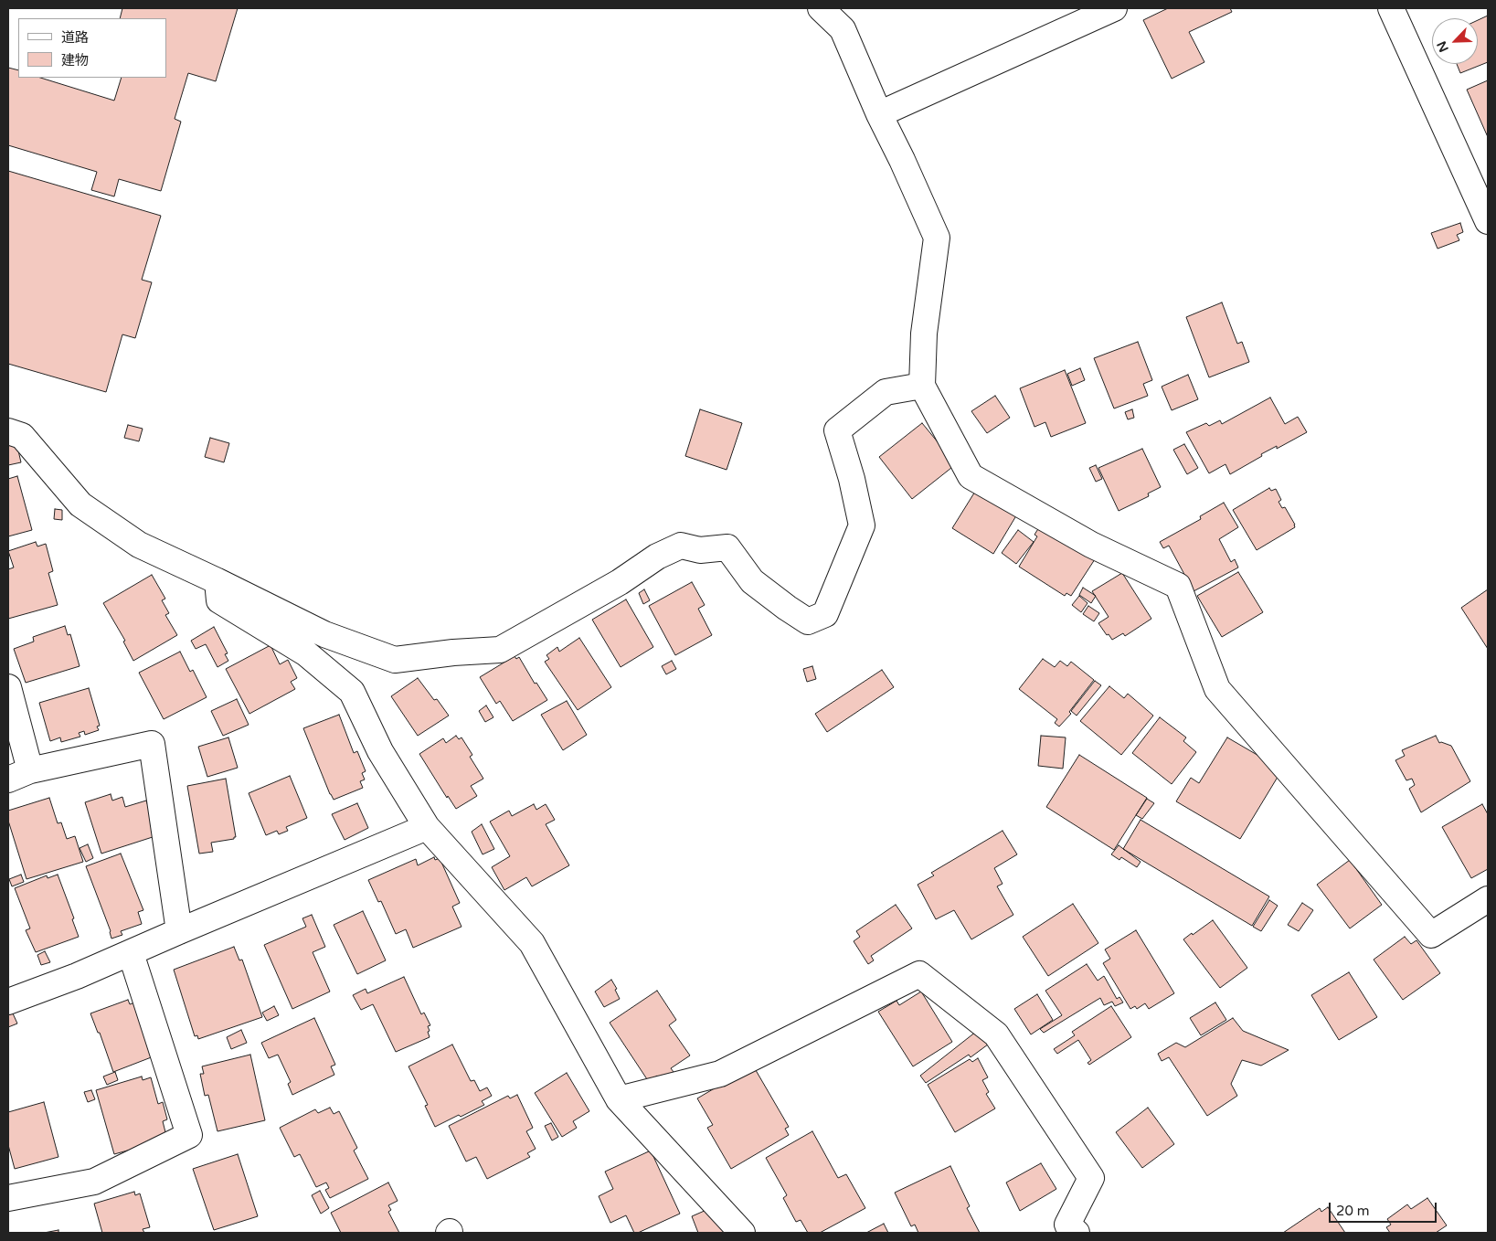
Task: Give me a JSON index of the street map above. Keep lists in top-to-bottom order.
{
  "legend": ["道路", "建物"],
  "scale_bar": "20 m",
  "north": "bottom left"
}
